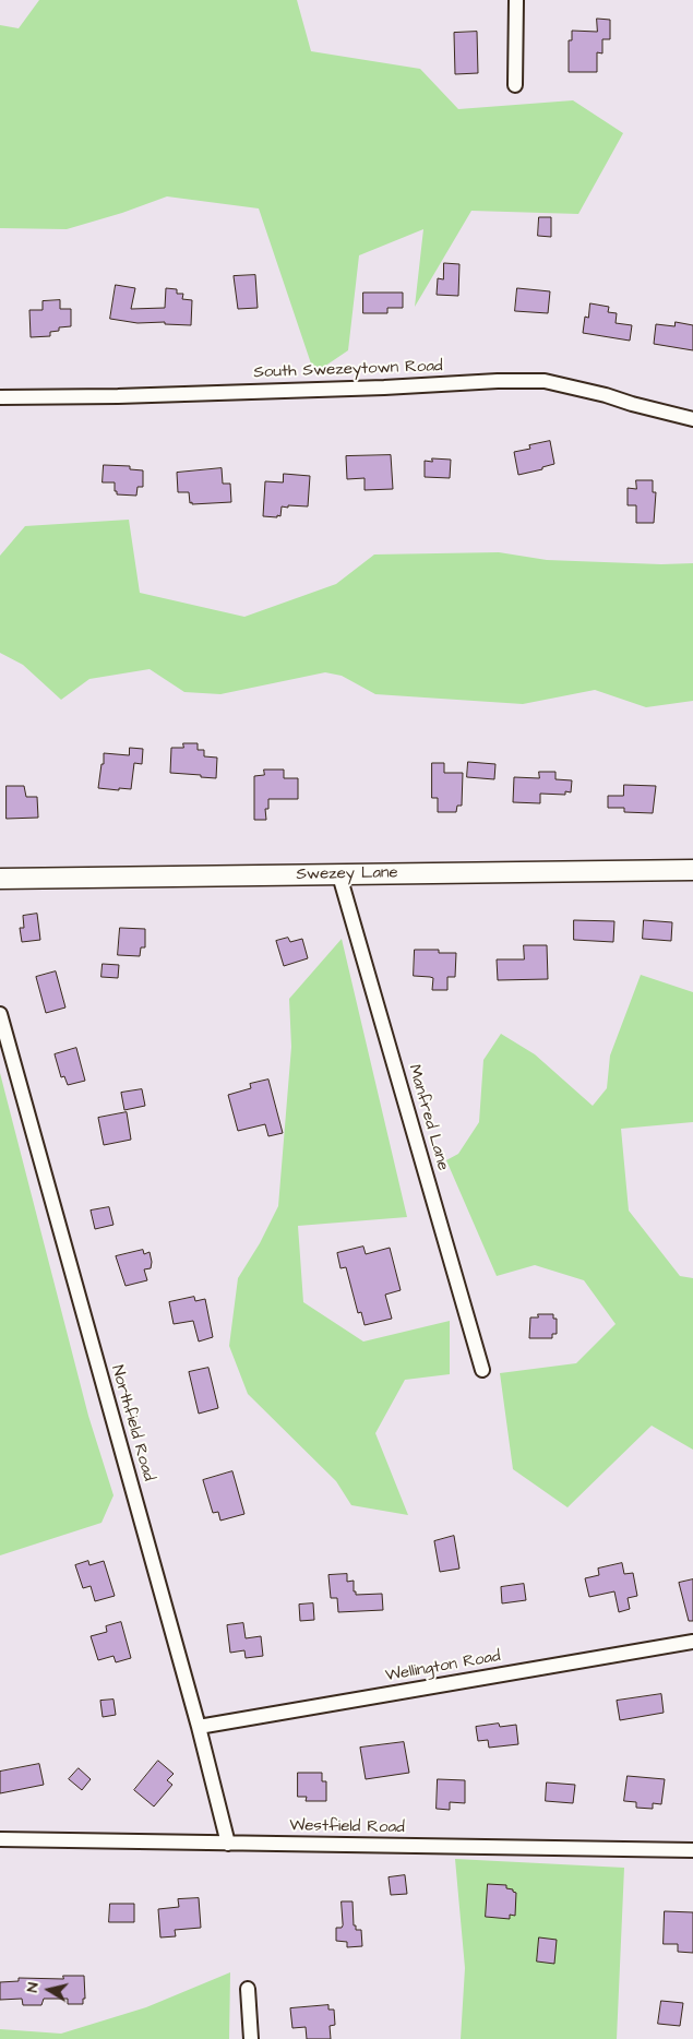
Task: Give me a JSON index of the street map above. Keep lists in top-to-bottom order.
{
  "streets": {
    "street": [
      "South Swezeytown Road",
      "Swezey Lane",
      "Manfred Lane",
      "Northfield Road",
      "Wellington Road",
      "Westfield Road"
    ]
  },
  "crossings": [
    ["Swezey Lane", "Manfred Lane"],
    ["Northfield Road", "Wellington Road"],
    ["Northfield Road", "Westfield Road"]
  ],
  "north": "left"
}
